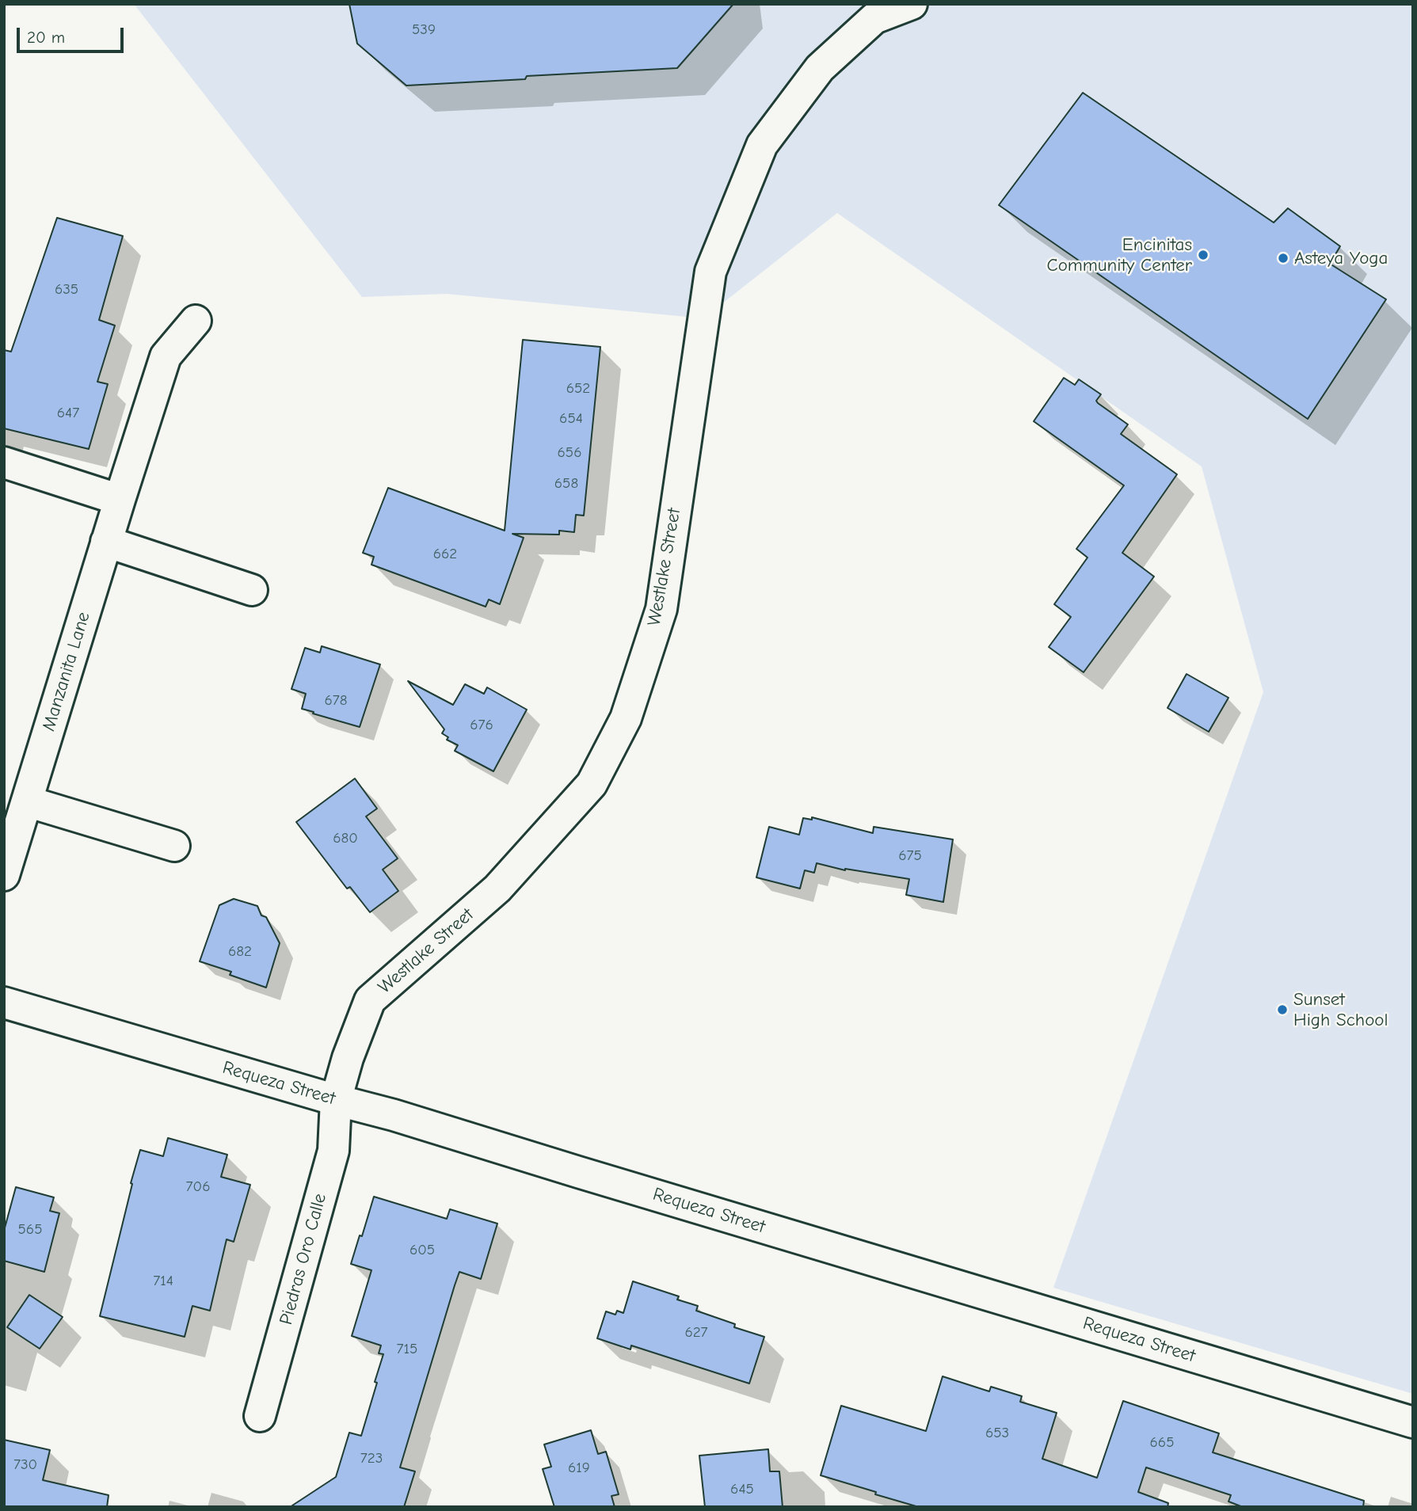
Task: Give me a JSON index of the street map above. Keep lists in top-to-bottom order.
{
  "streets": {
    "street": [
      "Westlake Street",
      "Manzanita Lane",
      "Requeza Street",
      "Piedras Oro Calle"
    ]
  },
  "crossings": [
    ["Westlake Street", "Requeza Street"],
    ["Westlake Street", "Piedras Oro Calle"],
    ["Requeza Street", "Piedras Oro Calle"]
  ],
  "places": ["Encinitas Community Center", "Asteya Yoga", "Sunset High School"],
  "house_numbers": [
    "539",
    "635",
    "652",
    "647",
    "654",
    "656",
    "658",
    "662",
    "678",
    "676",
    "680",
    "675",
    "682",
    "706",
    "565",
    "605",
    "714",
    "627",
    "715",
    "653",
    "665",
    "723",
    "730",
    "619",
    "645"
  ],
  "scale_bar": "20 m"
}
